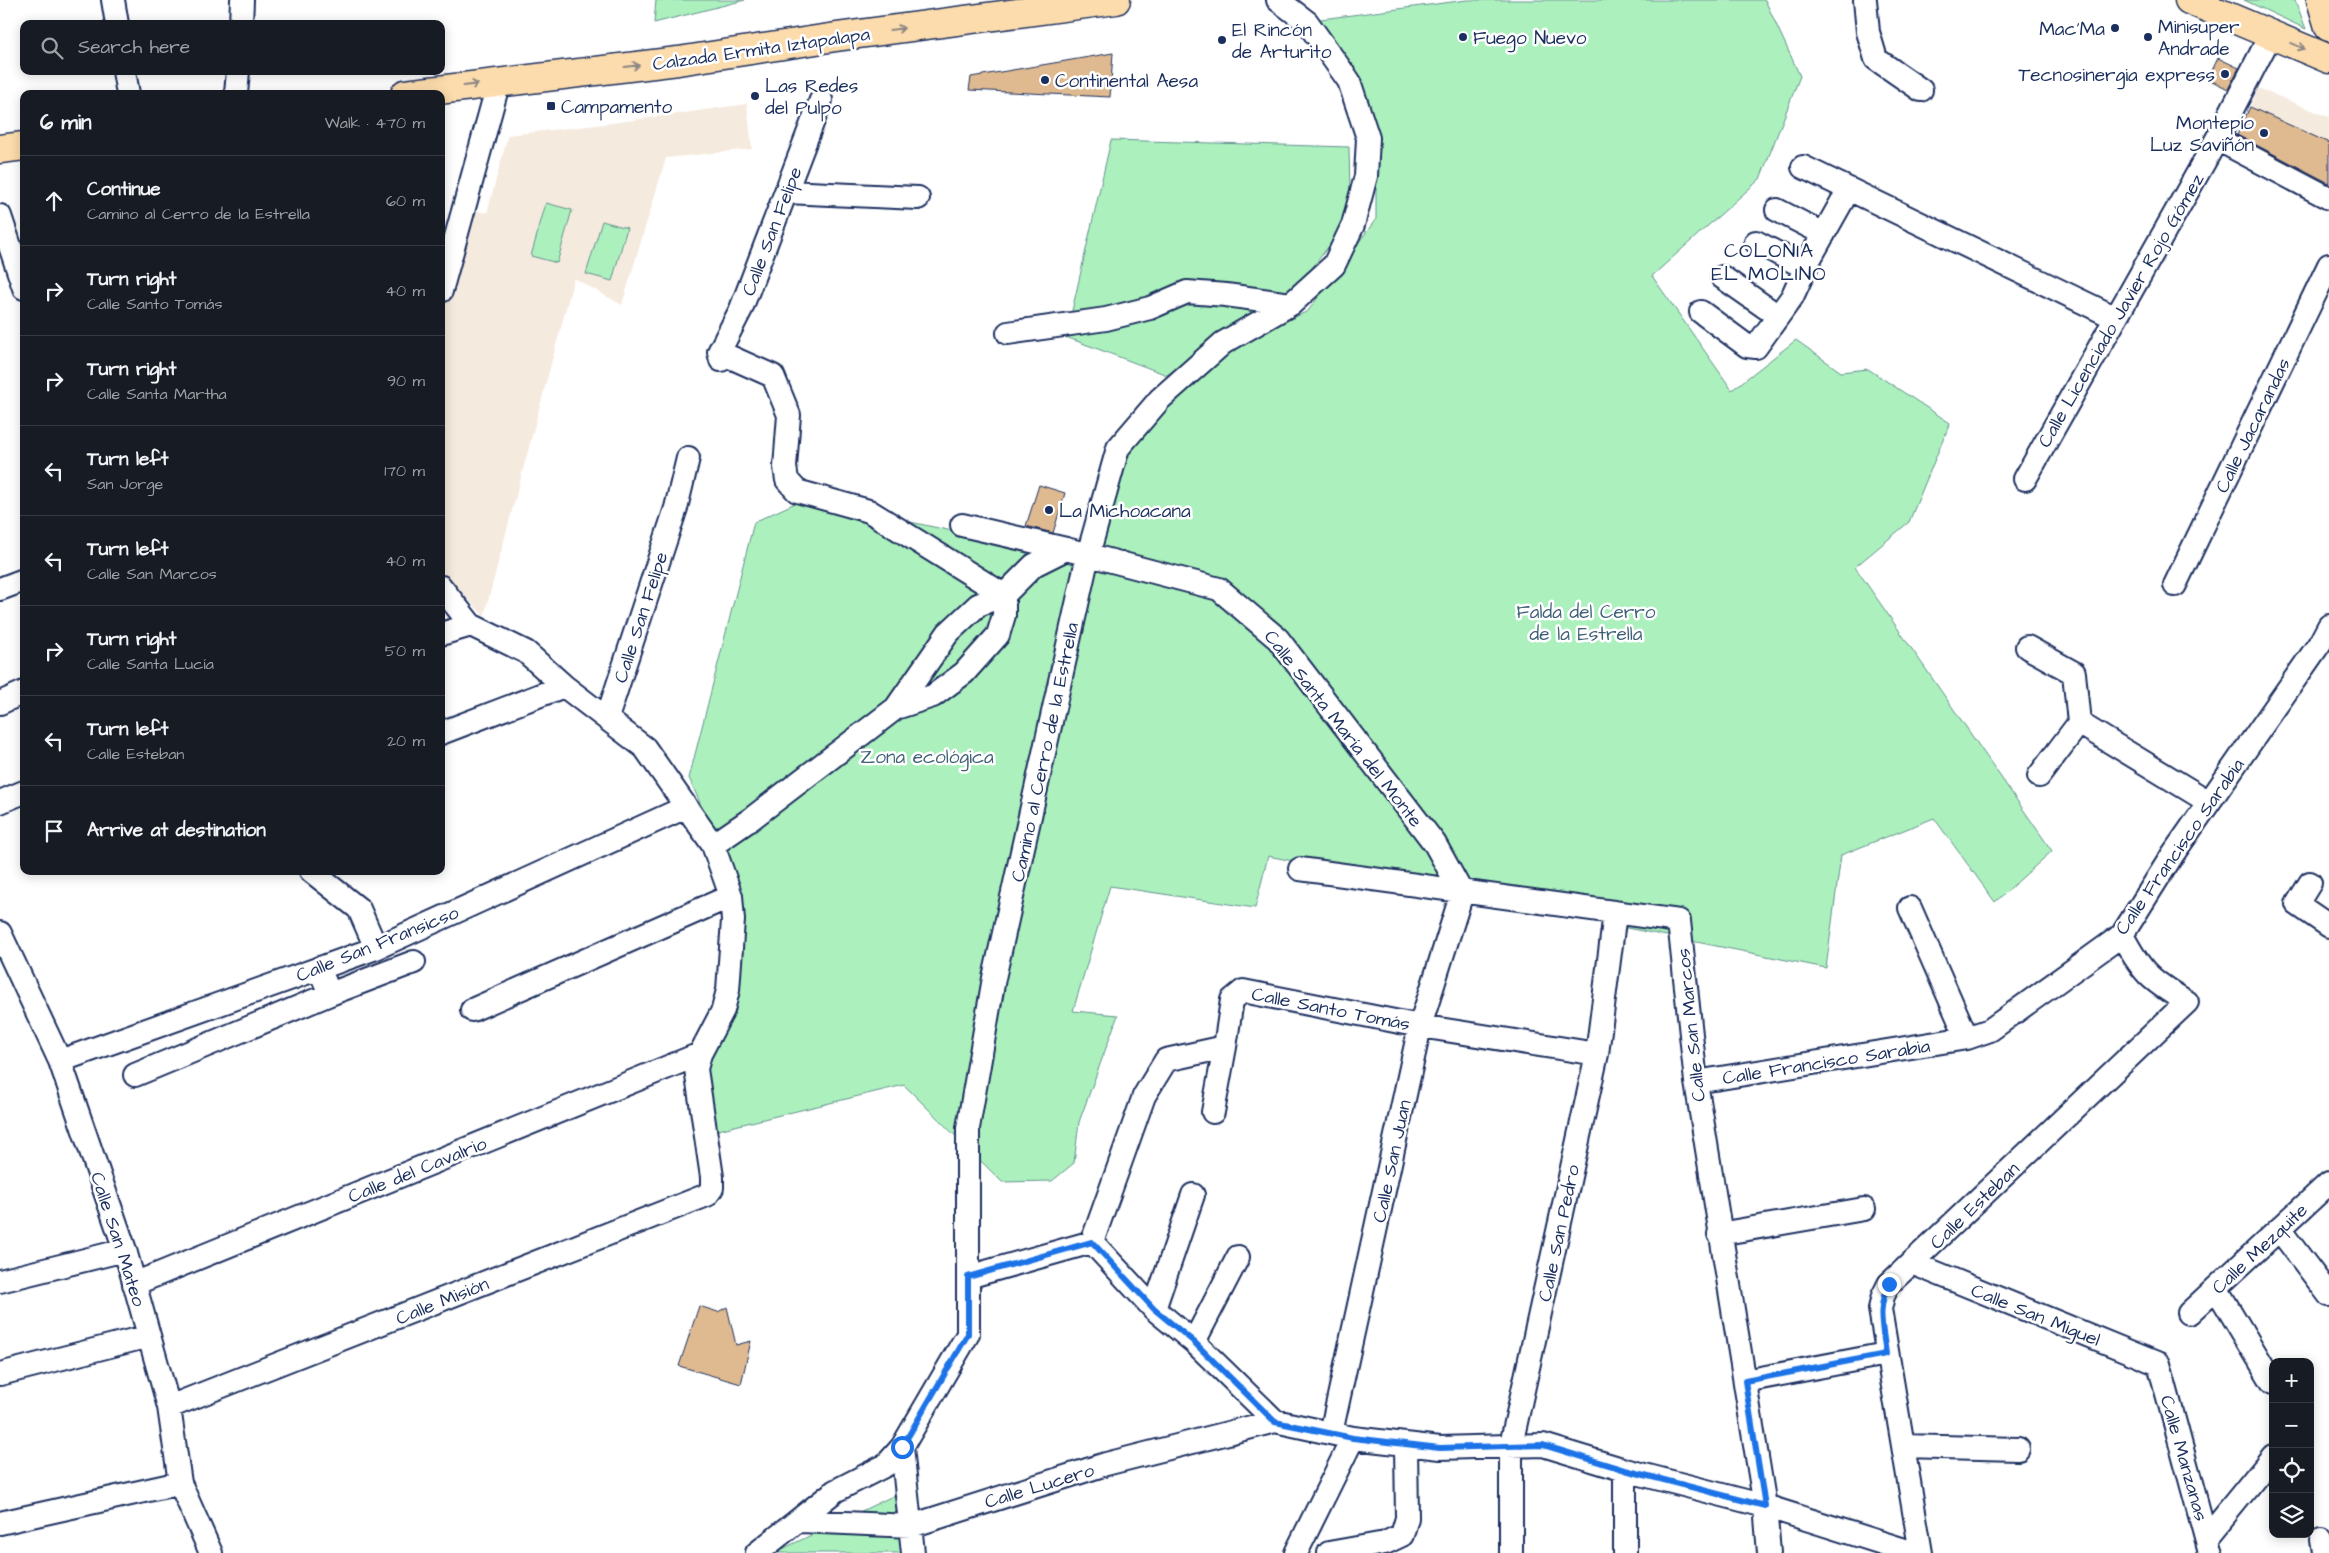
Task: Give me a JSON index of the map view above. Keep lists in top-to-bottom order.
{
  "streets": {
    "main road": ["Calzada Ermita Iztapalapa"],
    "street": [
      "Calle San Felipe",
      "Calle Licenciado Javier Rojo Gómez",
      "Calle Jacarandas",
      "Calle Santa María del Monte",
      "Camino al Cerro de la Estrella",
      "Calle Francisco Sarabia",
      "Calle San Fransicso",
      "Calle Santo Tomás",
      "Calle San Marcos",
      "Calle San Juan",
      "Calle del Cavalrio",
      "Calle Esteban",
      "Calle San Pedro",
      "Calle San Mateo",
      "Calle Mezquite",
      "Calle Misión",
      "Calle San Miguel",
      "Calle Manzanas",
      "Calle Lucero"
    ]
  },
  "crossings": [
    ["Calle Santa María del Monte", "Camino al Cerro de la Estrella"],
    ["Calle Santa María del Monte", "Calle San Marcos"],
    ["Calle Santa María del Monte", "Calle San Juan"],
    ["Camino al Cerro de la Estrella", "Calle Lucero"],
    ["Calle Francisco Sarabia", "Calle San Marcos"],
    ["Calle Francisco Sarabia", "Calle Esteban"],
    ["Calle San Fransicso", "Calle San Mateo"],
    ["Calle Santo Tomás", "Calle San Juan"],
    ["Calle Santo Tomás", "Calle San Pedro"],
    ["Calle San Marcos", "Calle San Juan"],
    ["Calle San Marcos", "Calle San Pedro"],
    ["Calle del Cavalrio", "Calle San Mateo"],
    ["Calle del Cavalrio", "Calle Misión"],
    ["Calle Esteban", "Calle San Miguel"],
    ["Calle San Mateo", "Calle Misión"],
    ["Calle San Miguel", "Calle Manzanas"]
  ],
  "one_way": ["Calzada Ermita Iztapalapa"],
  "districts": ["COLONIA EL MOLINO"],
  "parks": ["Falda del Cerro de la Estrella", "Zona ecológica"],
  "places": {
    "other": [
      "Mac'Ma",
      "Fuego Nuevo",
      "Minisuper Andrade",
      "El Rincón de Arturito",
      "Tecnosinergia express",
      "Continental Aesa",
      "Las Redes del Pulpo",
      "Montepío Luz Saviñón",
      "La Michoacana"
    ],
    "transit": ["Campamento"]
  },
  "page": {
    "search": "Search here",
    "heading": ["6 min", "Walk · 470 m"],
    "list": [
      ["Continue", "Camino al Cerro de la Estrella", "60 m"],
      ["Turn right", "Calle Santo Tomás", "40 m"],
      ["Turn right", "Calle Santa Martha", "90 m"],
      ["Turn left", "San Jorge", "170 m"],
      ["Turn left", "Calle San Marcos", "40 m"],
      ["Turn right", "Calle Santa Lucía", "50 m"],
      ["Turn left", "Calle Esteban", "20 m"],
      "Arrive at destination"
    ],
    "map_buttons": ["+", "−"]
  }
}
